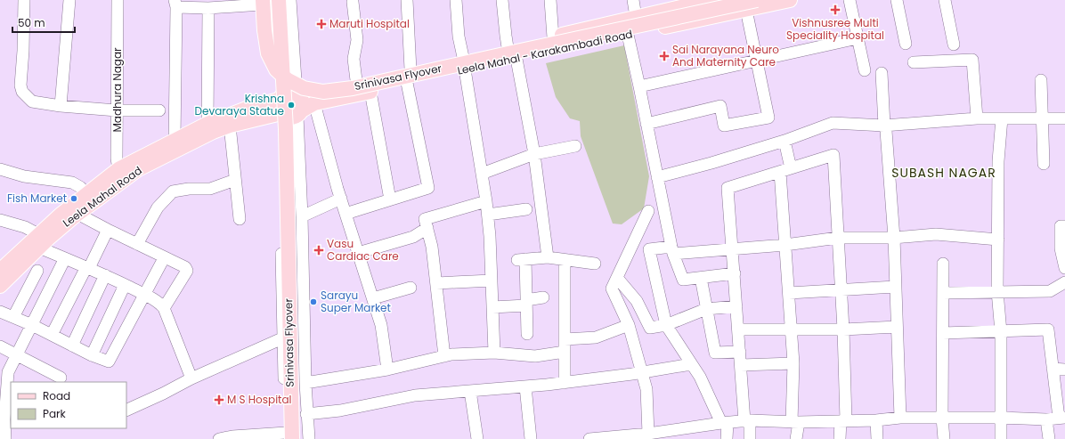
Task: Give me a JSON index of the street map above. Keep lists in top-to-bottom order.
{
  "streets": {
    "main road": ["Leela Mahal - Karakambadi Road", "Srinivasa Flyover", "Leela Mahal Road"],
    "street": ["Madhura Nagar"]
  },
  "crossings": [
    ["Madhura Nagar", "Leela Mahal Road"]
  ],
  "districts": ["SUBASH NAGAR"],
  "places": {
    "health": [
      "Vishnusree Multi Speciality Hospital",
      "Maruti Hospital",
      "Sai Narayana Neuro And Maternity Care",
      "Vasu Cardiac Care",
      "M S Hospital"
    ],
    "other": ["Krishna Devaraya Statue", "Fish Market", "Sarayu Super Market"]
  },
  "legend": ["Road", "Park"],
  "scale_bar": "50 m"
}
